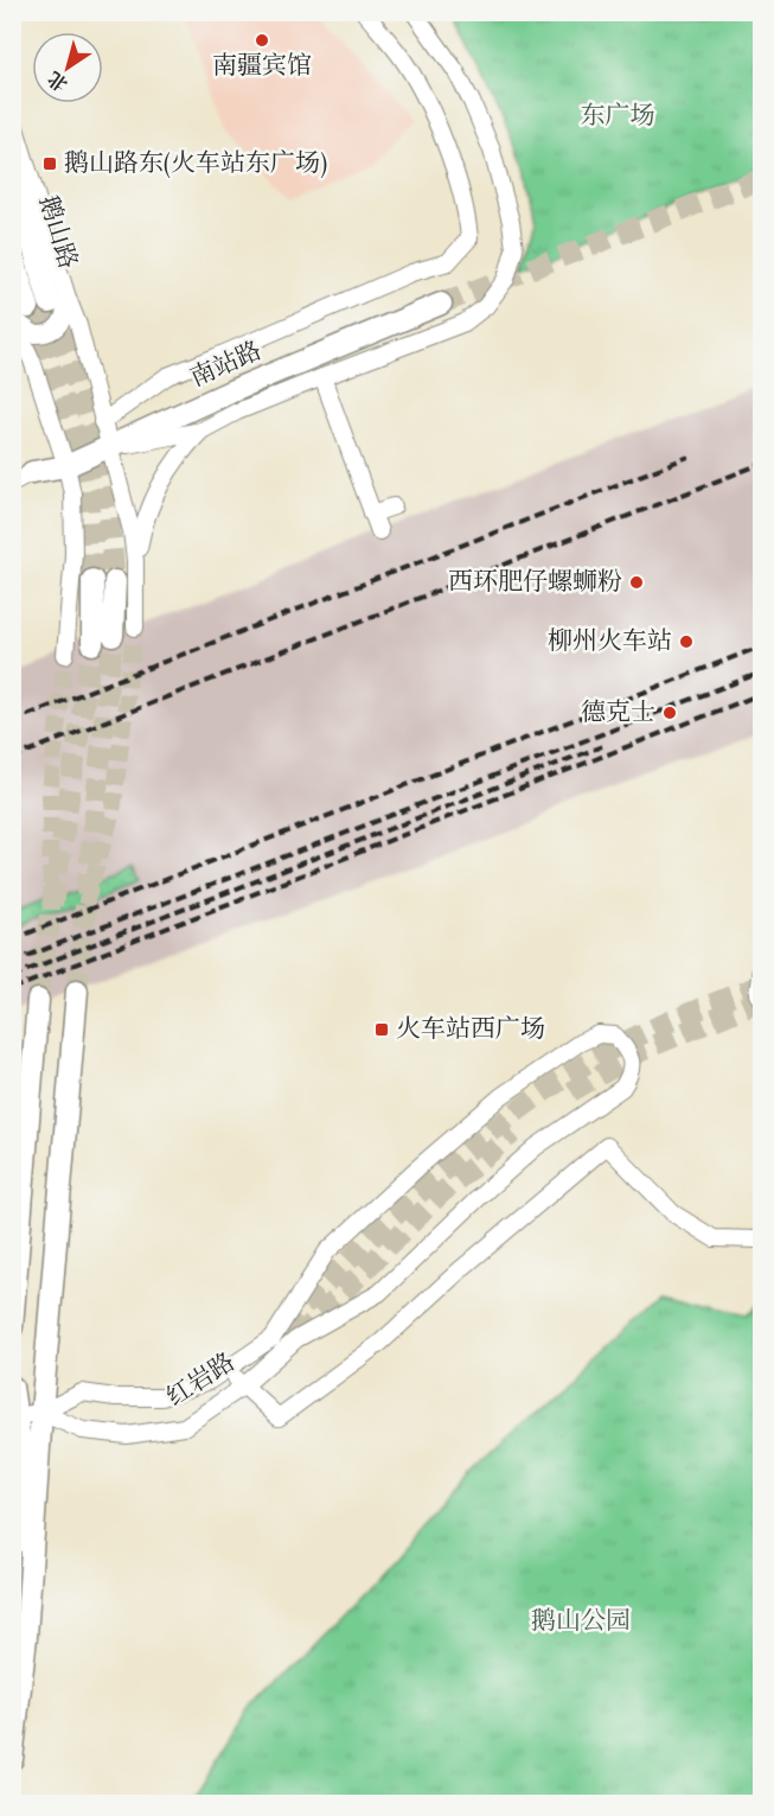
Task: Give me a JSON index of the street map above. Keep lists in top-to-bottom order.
{
  "streets": {
    "main road": ["鹅山路", "南站路"],
    "street": ["红岩路"]
  },
  "parks": ["东广场", "鹅山公园"],
  "places": {
    "other": [
      "南疆宾馆",
      "西环肥仔螺蛳粉",
      "柳州火车站",
      "德克士"
    ],
    "transit": ["鹅山路东(火车站东广场)", "火车站西广场"]
  },
  "north": "bottom left"
}
